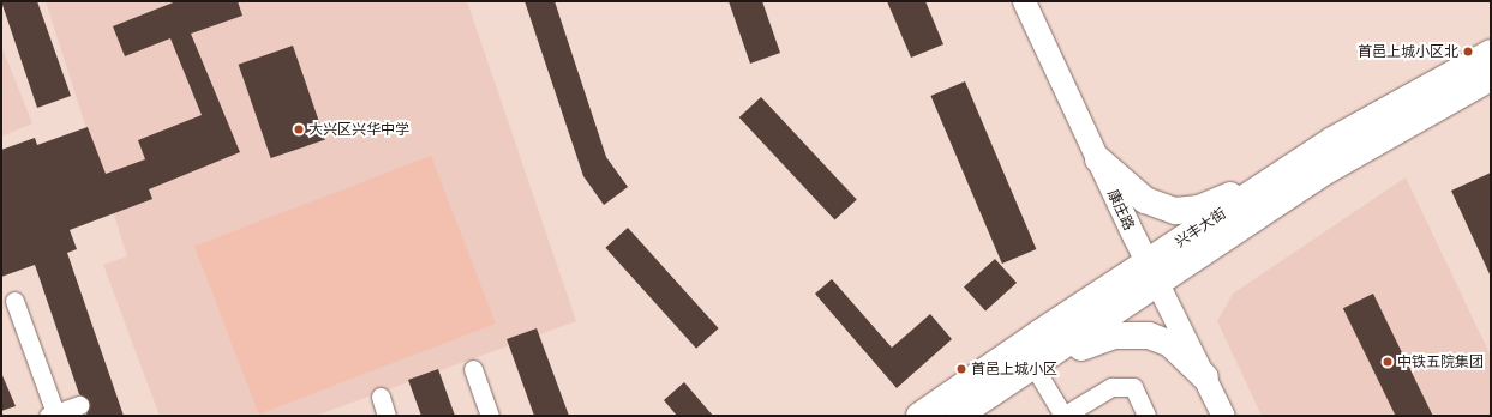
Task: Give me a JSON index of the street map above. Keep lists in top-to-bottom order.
{
  "streets": {
    "main road": ["兴丰大街"],
    "street": ["康庄路"]
  },
  "crossings": [
    ["康庄路", "兴丰大街"]
  ],
  "places": [
    "首邑上城小区北",
    "大兴区兴华中学",
    "中铁五院集团",
    "首邑上城小区"
  ]
}
